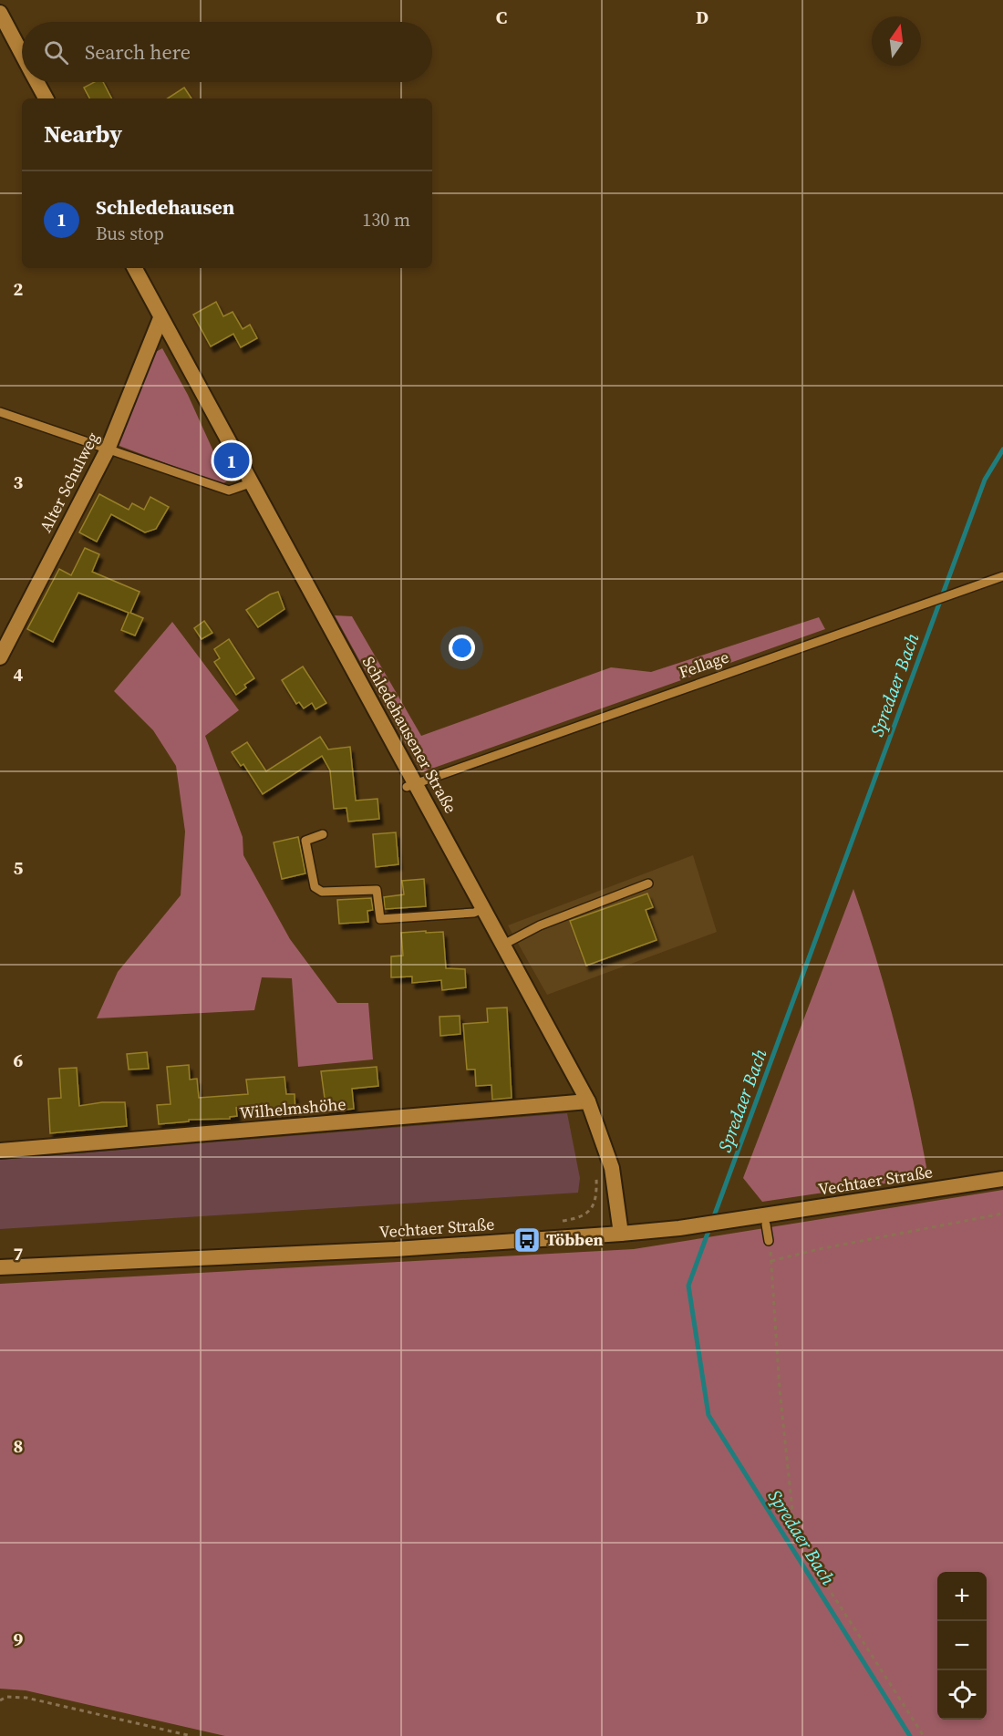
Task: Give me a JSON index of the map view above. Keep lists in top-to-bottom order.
{
  "streets": {
    "street": [
      "Alter Schulweg",
      "Schledehausener Straße",
      "Wilhelmshöhe",
      "Vechtaer Straße"
    ],
    "lane": ["Fellage"]
  },
  "crossings": [
    ["Alter Schulweg", "Schledehausener Straße"],
    ["Fellage", "Schledehausener Straße"],
    ["Schledehausener Straße", "Wilhelmshöhe"],
    ["Schledehausener Straße", "Vechtaer Straße"]
  ],
  "water": ["Spredaer Bach"],
  "places": {
    "bus stop": ["Többen"]
  },
  "north": "top",
  "page": {
    "search": "Search here",
    "heading": "Nearby",
    "list": [
      {
        "mark": "1",
        "name": "Schledehausen",
        "note": "Bus stop",
        "value": "130 m"
      }
    ],
    "pins": "1",
    "map_buttons": ["+", "−"]
  },
  "grid": {
    "columns": ["C", "D"],
    "rows": [
      "2",
      "3",
      "4",
      "5",
      "6",
      "7",
      "8",
      "9"
    ]
  }
}
